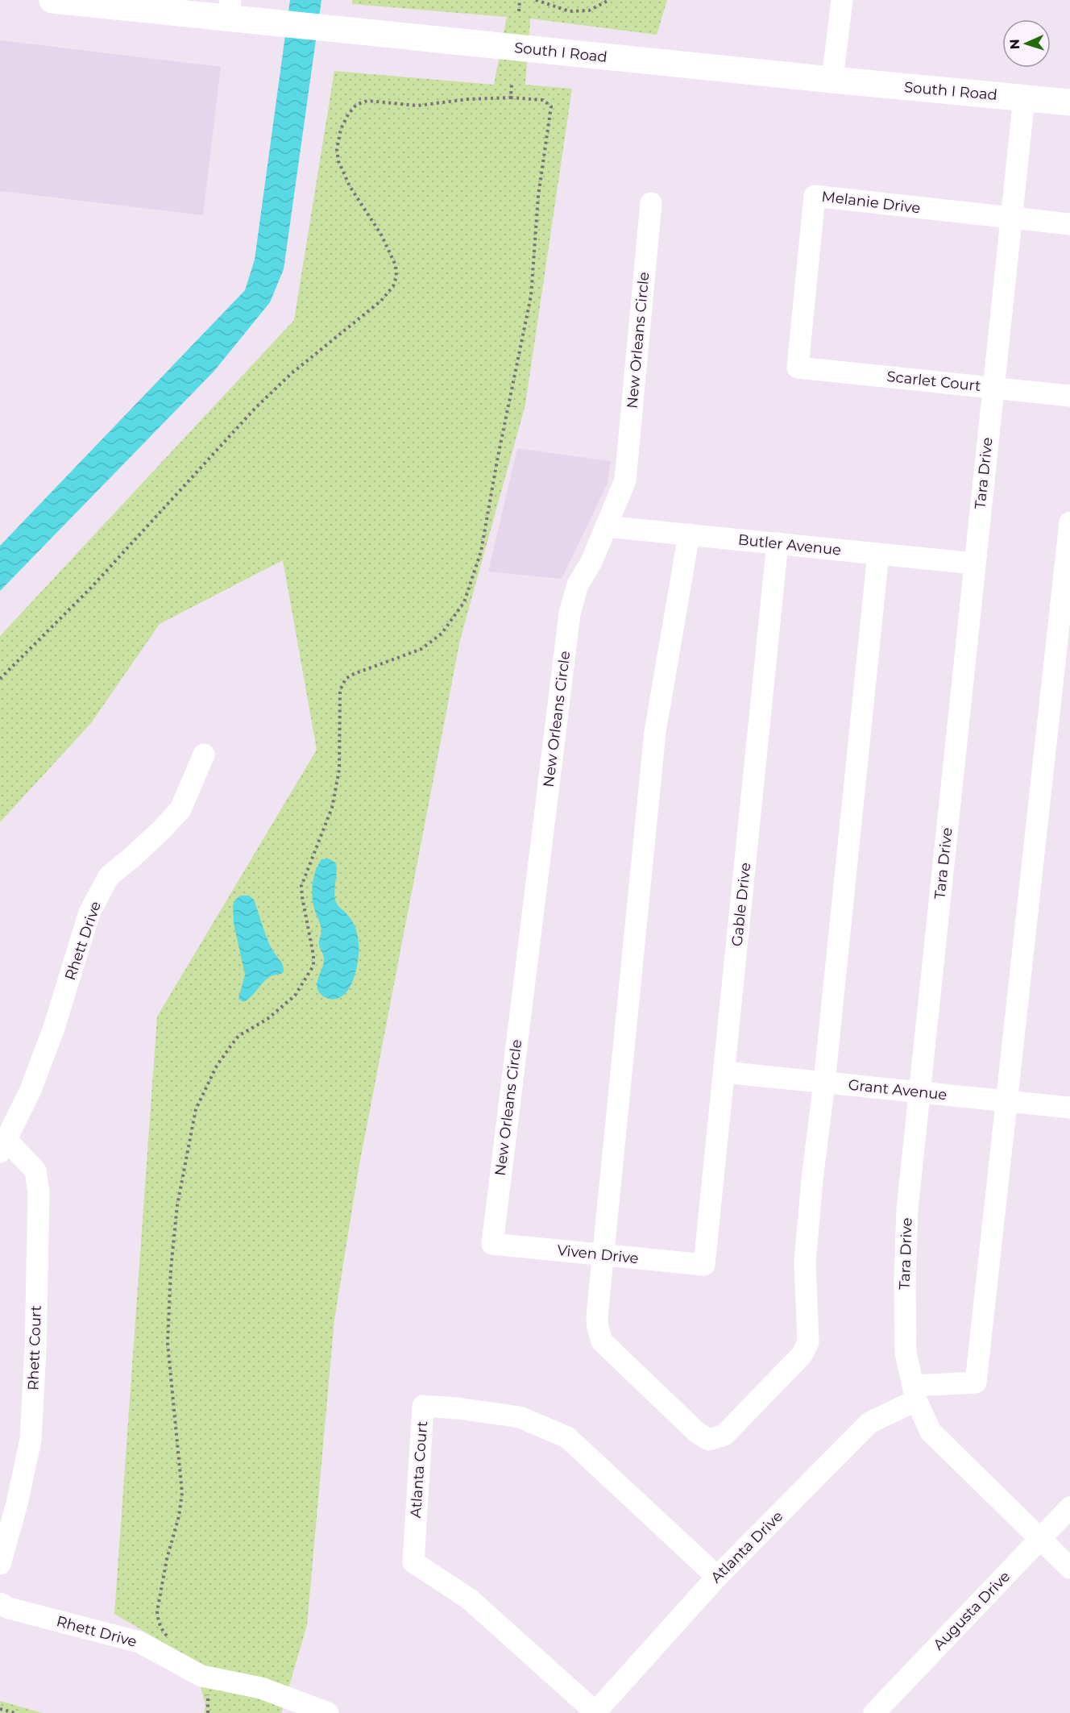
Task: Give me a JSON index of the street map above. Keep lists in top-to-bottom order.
{
  "streets": {
    "main road": ["South I Road"],
    "street": [
      "Melanie Drive",
      "New Orleans Circle",
      "Scarlet Court",
      "Tara Drive",
      "Butler Avenue",
      "Gable Drive",
      "Rhett Drive",
      "Grant Avenue",
      "Viven Drive",
      "Rhett Court",
      "Atlanta Court",
      "Atlanta Drive",
      "Augusta Drive"
    ]
  },
  "crossings": [
    ["South I Road", "Tara Drive"],
    ["Melanie Drive", "Scarlet Court"],
    ["Melanie Drive", "Tara Drive"],
    ["New Orleans Circle", "Butler Avenue"],
    ["New Orleans Circle", "Viven Drive"],
    ["Scarlet Court", "Tara Drive"],
    ["Tara Drive", "Butler Avenue"],
    ["Tara Drive", "Grant Avenue"],
    ["Tara Drive", "Atlanta Drive"],
    ["Tara Drive", "Augusta Drive"],
    ["Butler Avenue", "Gable Drive"],
    ["Gable Drive", "Grant Avenue"],
    ["Gable Drive", "Viven Drive"],
    ["Rhett Drive", "Rhett Court"],
    ["Atlanta Court", "Atlanta Drive"]
  ],
  "north": "left"
}
